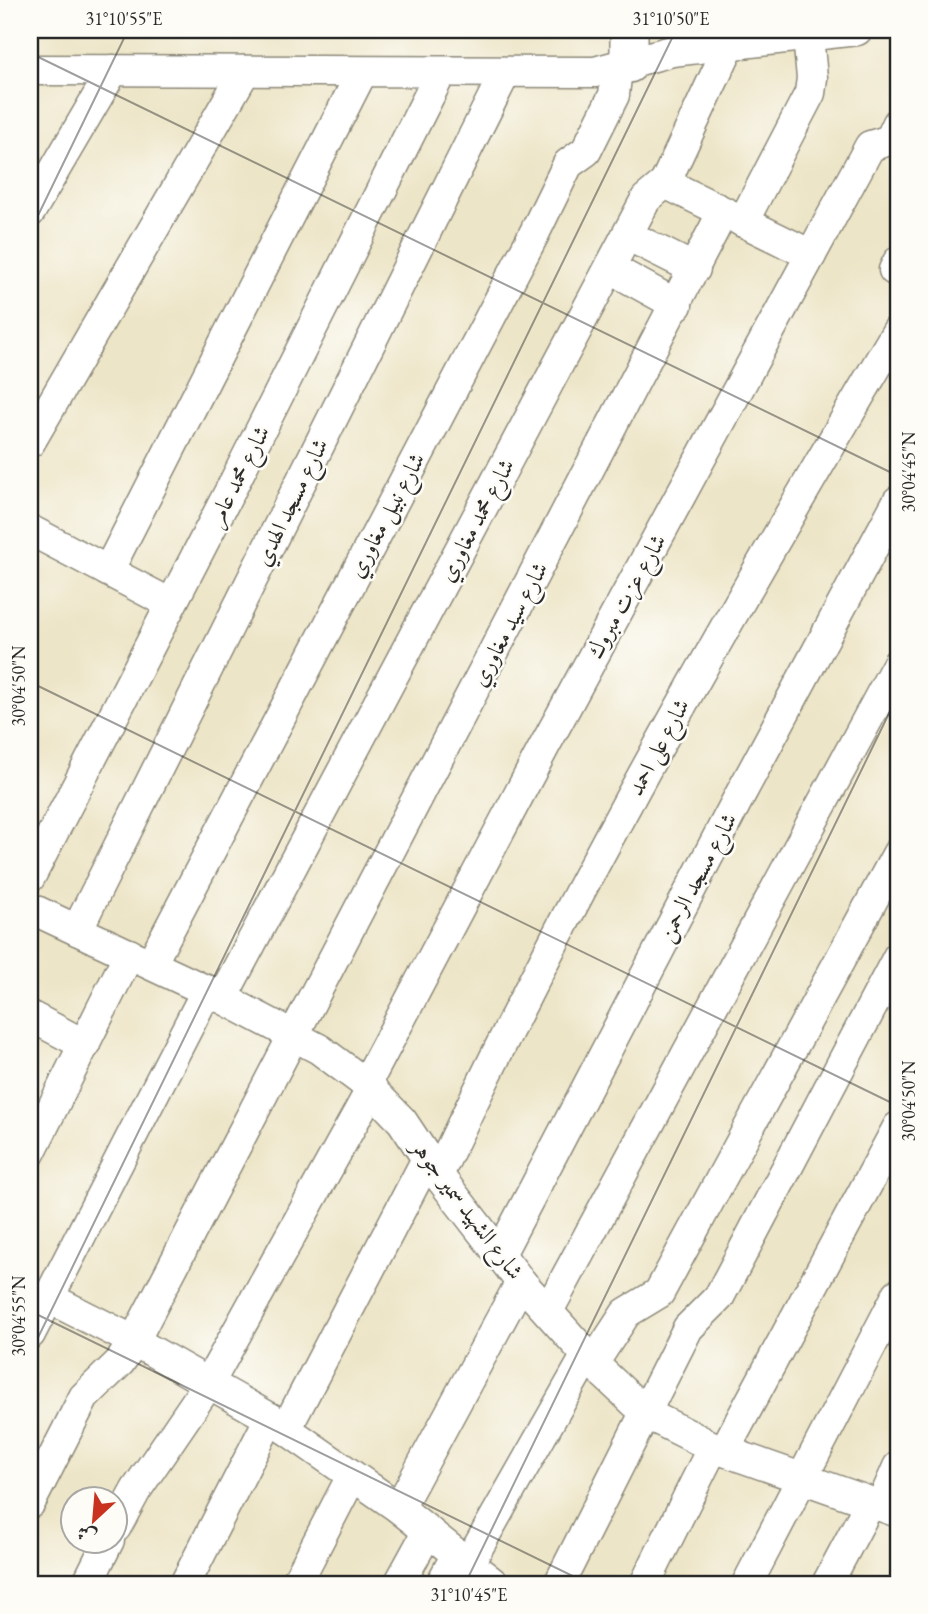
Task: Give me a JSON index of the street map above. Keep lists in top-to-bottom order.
{
  "streets": {
    "street": [
      "شارع محمد عامر",
      "شارع مسجد الهدي",
      "شارع نبيل مغاوري",
      "شارع محمد مغاوري",
      "شارع عزت مبروك",
      "شارع سيد مغاوري",
      "شارع على احمد",
      "شارع مسجد الرحمن",
      "شارع الشهيد سمير جوهر"
    ]
  },
  "crossings": [
    ["شارع مسجد الهدي", "شارع الشهيد سمير جوهر"],
    ["شارع نبيل مغاوري", "شارع الشهيد سمير جوهر"],
    ["شارع محمد مغاوري", "شارع الشهيد سمير جوهر"],
    ["شارع عزت مبروك", "شارع الشهيد سمير جوهر"],
    ["شارع سيد مغاوري", "شارع الشهيد سمير جوهر"],
    ["شارع على احمد", "شارع الشهيد سمير جوهر"],
    ["شارع مسجد الرحمن", "شارع الشهيد سمير جوهر"]
  ],
  "north": "bottom left",
  "coordinates": [
    "31°10'55\"E",
    "31°10'50\"E",
    "30°04'45\"N",
    "30°04'50\"N",
    "30°04'55\"N",
    "31°10'45\"E"
  ]
}
